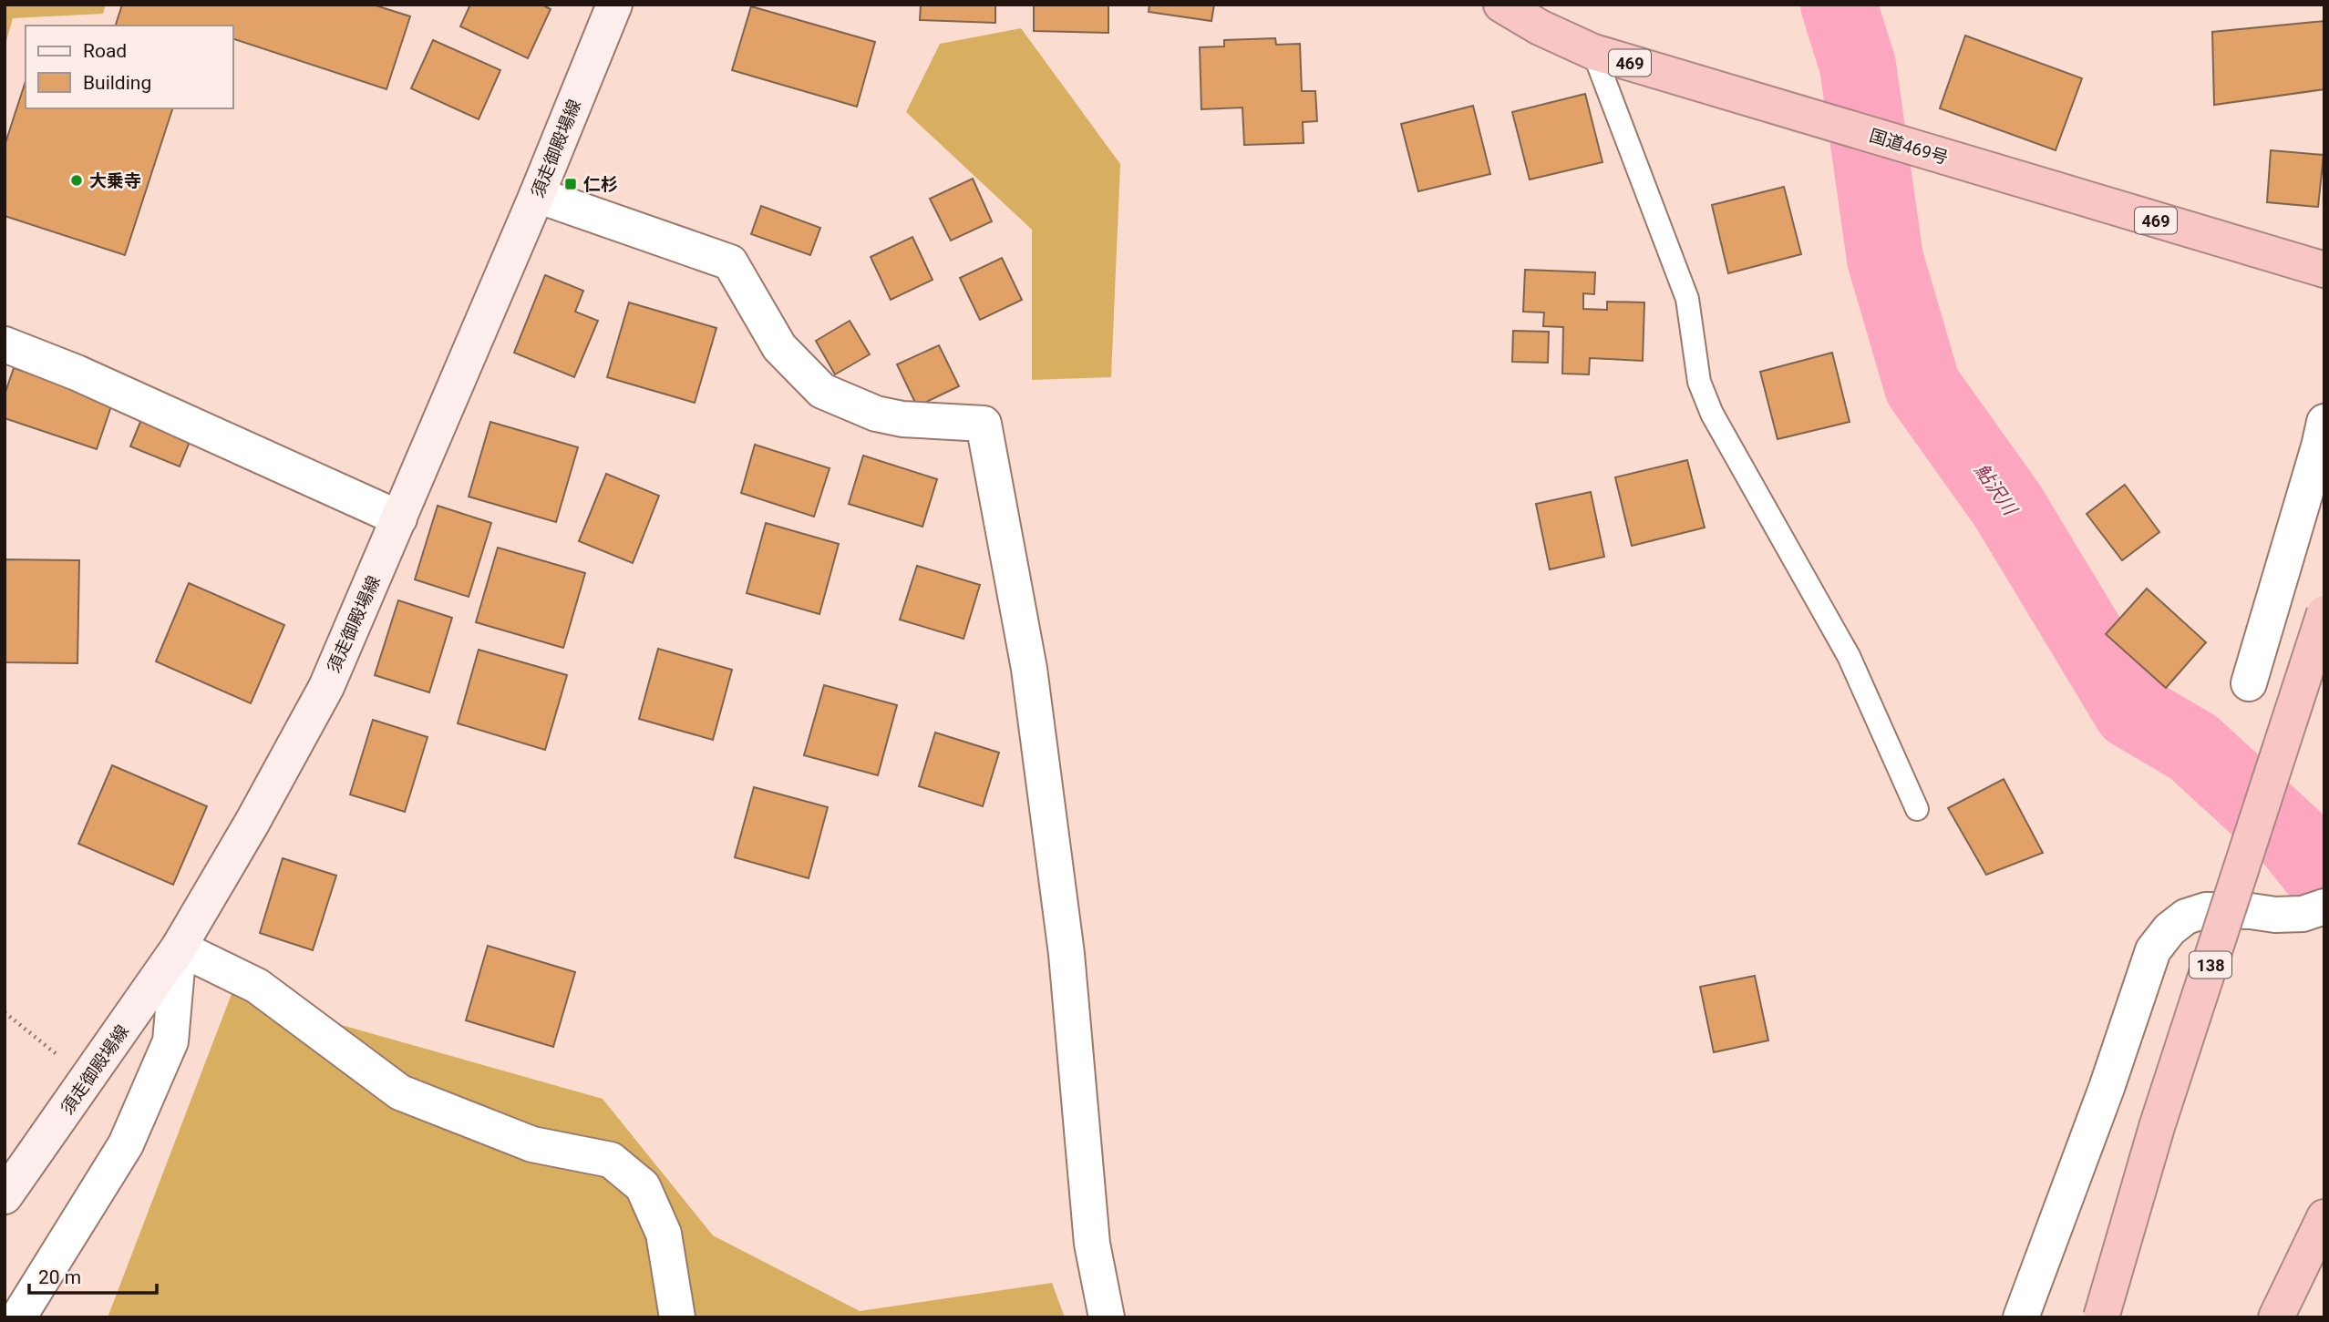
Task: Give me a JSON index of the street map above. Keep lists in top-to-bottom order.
{
  "streets": {
    "highway": ["469", "国道469号", "138"],
    "main road": ["須走御殿場線"]
  },
  "water": ["鮎沢川"],
  "places": {
    "other": ["大乗寺"],
    "transit": ["仁杉"]
  },
  "legend": ["Road", "Building"],
  "scale_bar": "20 m"
}
